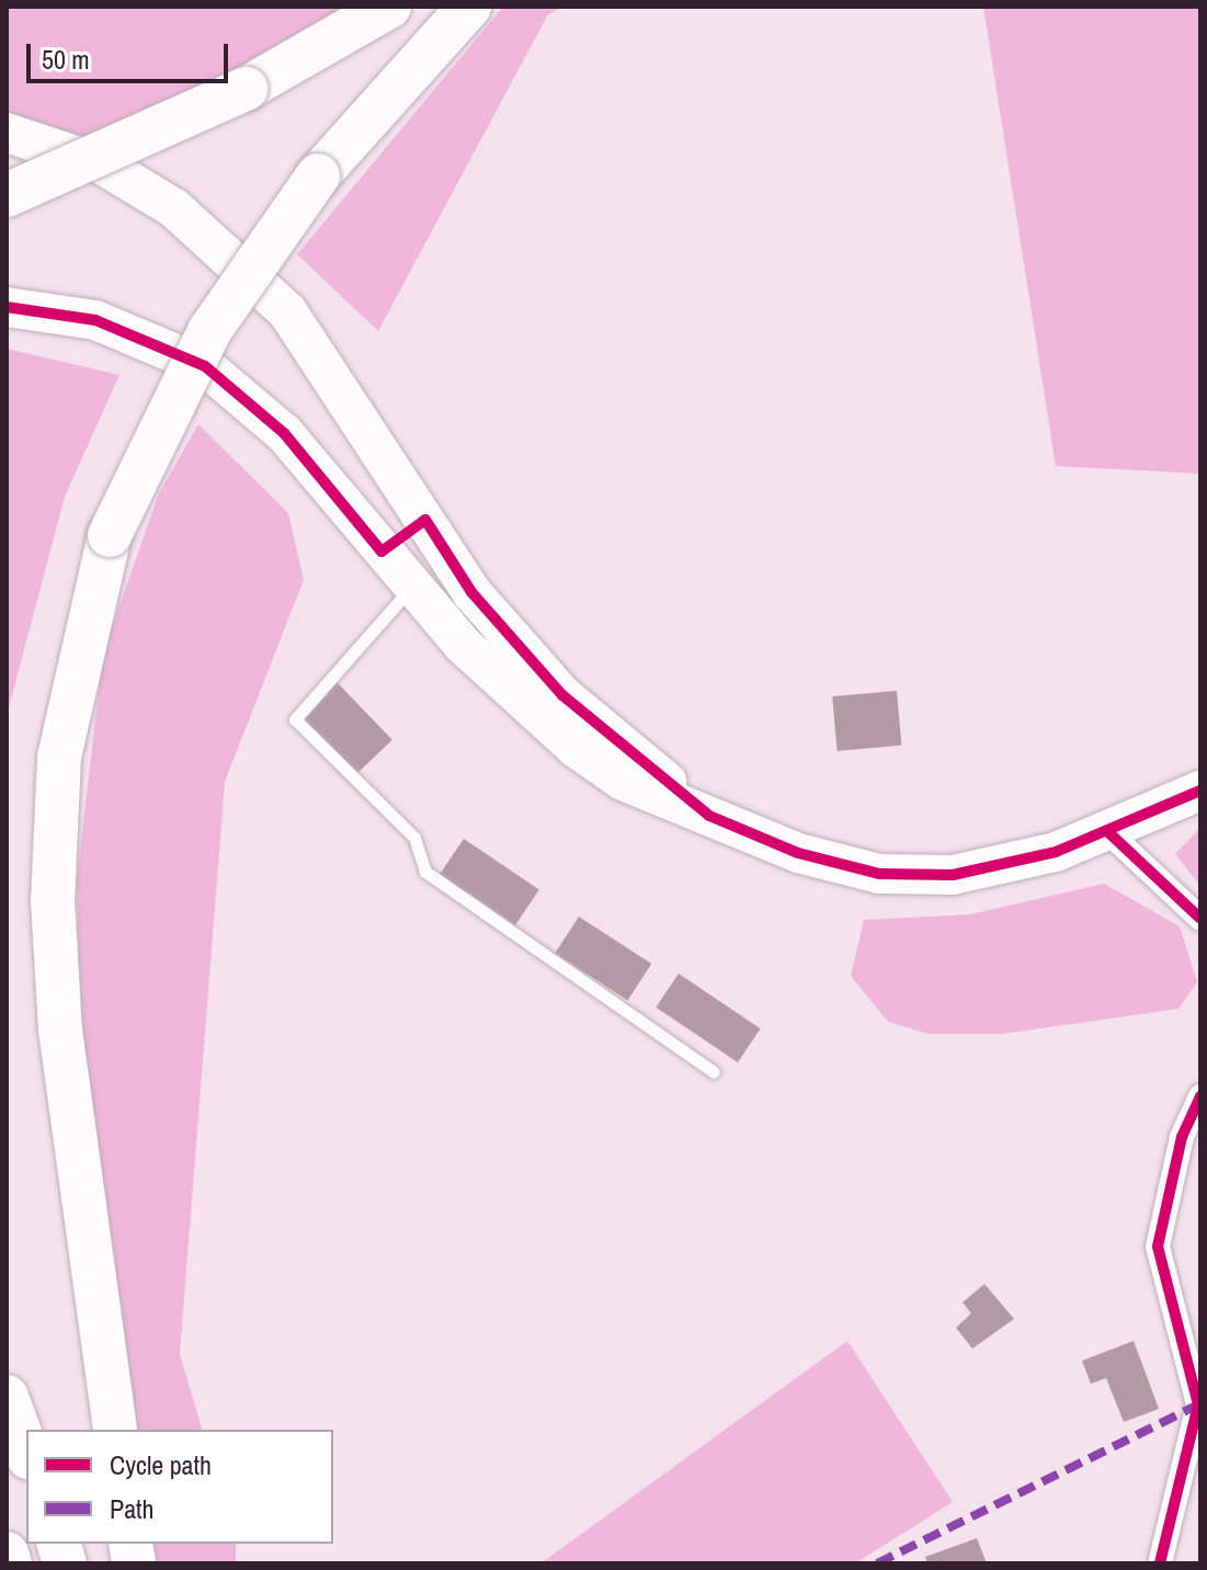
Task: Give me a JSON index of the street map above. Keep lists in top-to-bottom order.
{
  "legend": ["Cycle path", "Path"],
  "scale_bar": "50 m"
}
